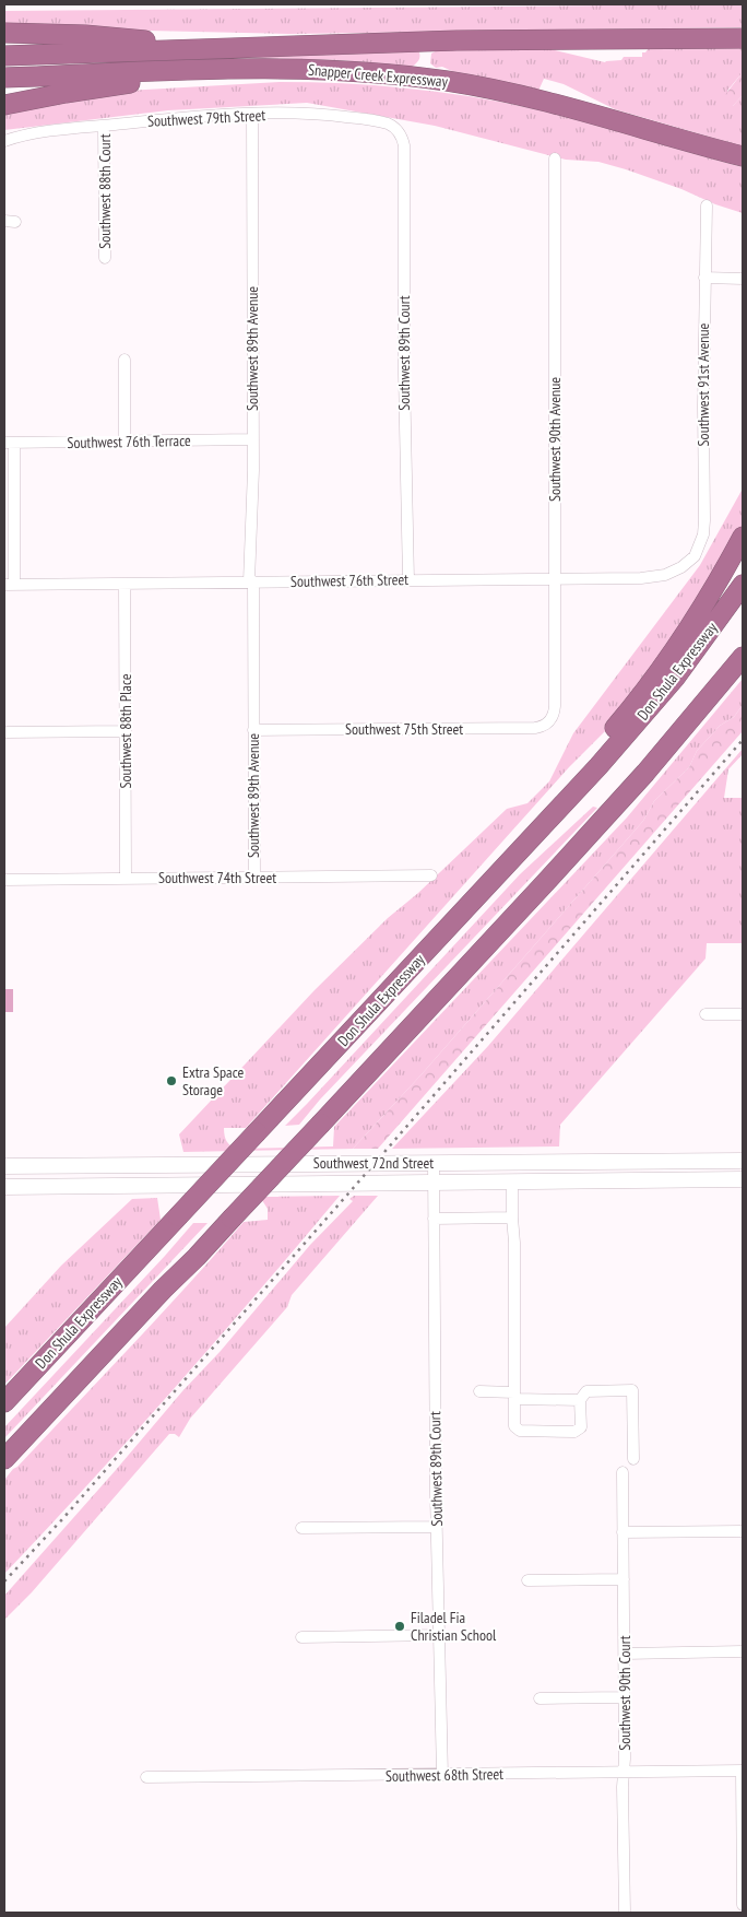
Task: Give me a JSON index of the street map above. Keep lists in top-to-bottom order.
{
  "streets": {
    "highway": ["Snapper Creek Expressway", "Don Shula Expressway"],
    "main road": ["Southwest 72nd Street"],
    "street": [
      "Southwest 79th Street",
      "Southwest 88th Court",
      "Southwest 89th Avenue",
      "Southwest 89th Court",
      "Southwest 91st Avenue",
      "Southwest 90th Avenue",
      "Southwest 76th Terrace",
      "Southwest 76th Street",
      "Southwest 75th Street",
      "Southwest 88th Place",
      "Southwest 74th Street",
      "Southwest 90th Court",
      "Southwest 68th Street"
    ]
  },
  "crossings": [
    ["Southwest 79th Street", "Southwest 88th Court"],
    ["Southwest 79th Street", "Southwest 89th Avenue"],
    ["Southwest 79th Street", "Southwest 89th Court"],
    ["Southwest 89th Avenue", "Southwest 76th Terrace"],
    ["Southwest 89th Avenue", "Southwest 76th Street"],
    ["Southwest 89th Avenue", "Southwest 75th Street"],
    ["Southwest 89th Avenue", "Southwest 74th Street"],
    ["Southwest 89th Court", "Southwest 76th Street"],
    ["Southwest 89th Court", "Southwest 72nd Street"],
    ["Southwest 89th Court", "Southwest 68th Street"],
    ["Southwest 91st Avenue", "Southwest 76th Street"],
    ["Southwest 90th Avenue", "Southwest 76th Street"],
    ["Southwest 90th Avenue", "Southwest 75th Street"],
    ["Southwest 76th Street", "Southwest 88th Place"],
    ["Southwest 88th Place", "Southwest 74th Street"],
    ["Southwest 90th Court", "Southwest 68th Street"]
  ],
  "places": ["Extra Space Storage", "Filadel Fia Christian School"]
}
